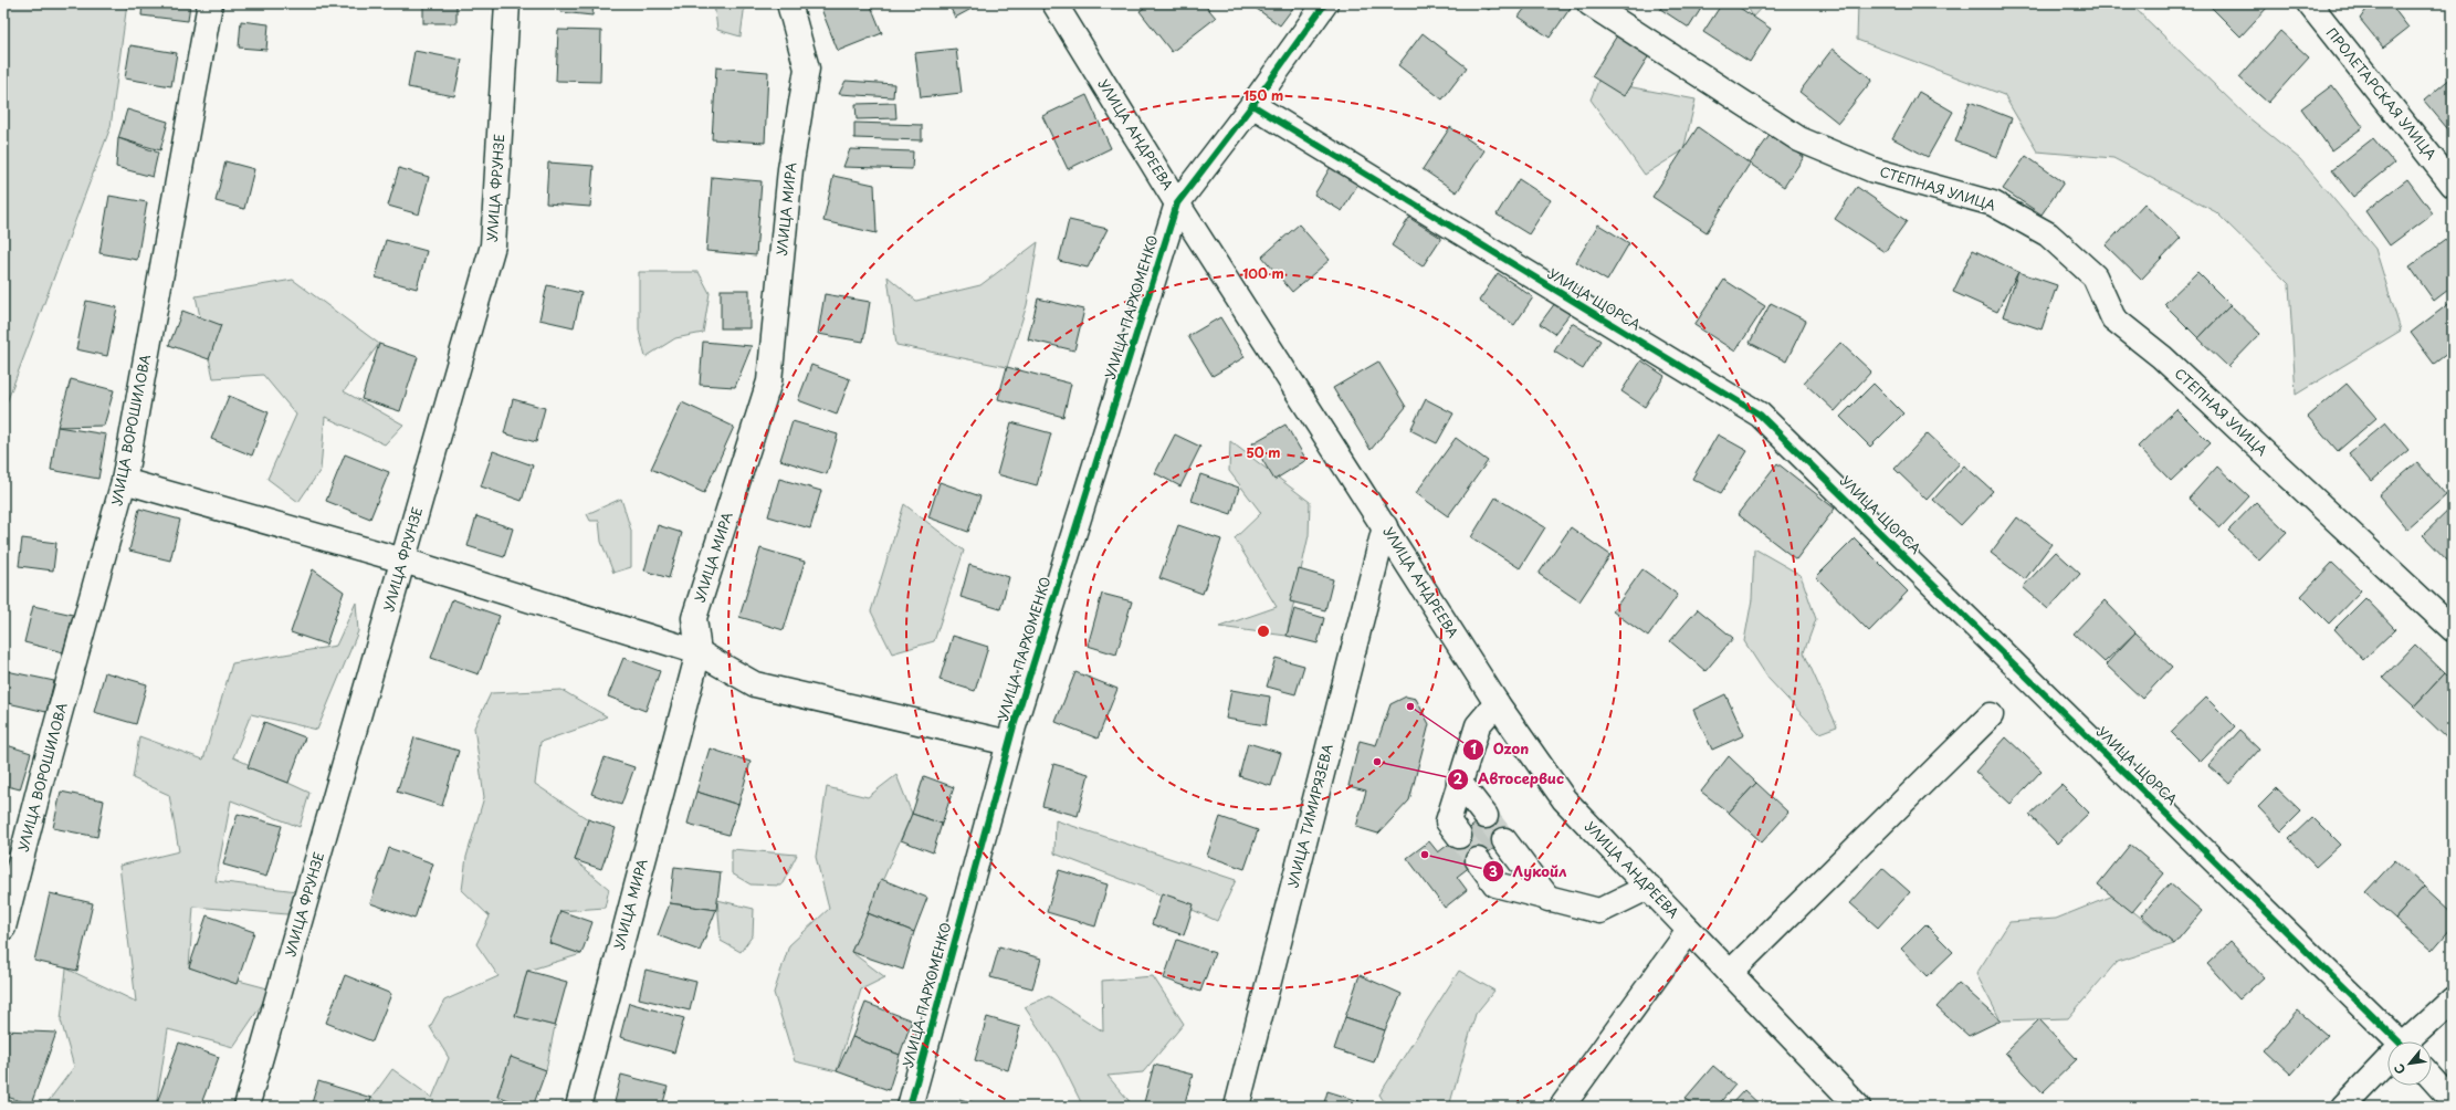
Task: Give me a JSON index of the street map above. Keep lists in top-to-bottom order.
{
  "streets": {
    "street": [
      "ПРОЛЕТАРСКАЯ УЛИЦА",
      "УЛИЦА АНДРЕЕВА",
      "УЛИЦА ФРУНЗЕ",
      "СТЕПНАЯ УЛИЦА",
      "УЛИЦА МИРА",
      "УЛИЦА ЩОРСА",
      "УЛИЦА ПАРХОМЕНКО",
      "УЛИЦА ВОРОШИЛОВА",
      "УЛИЦА ТИМИРЯЗЕВА"
    ]
  },
  "crossings": [
    ["УЛИЦА АНДРЕЕВА", "УЛИЦА ПАРХОМЕНКО"],
    ["УЛИЦА АНДРЕЕВА", "УЛИЦА ТИМИРЯЗЕВА"]
  ],
  "places": ["Ozon", "Автосервис", "Лукойл"],
  "north": "bottom left",
  "rings": ["150 m", "100 m", "50 m"]
}
